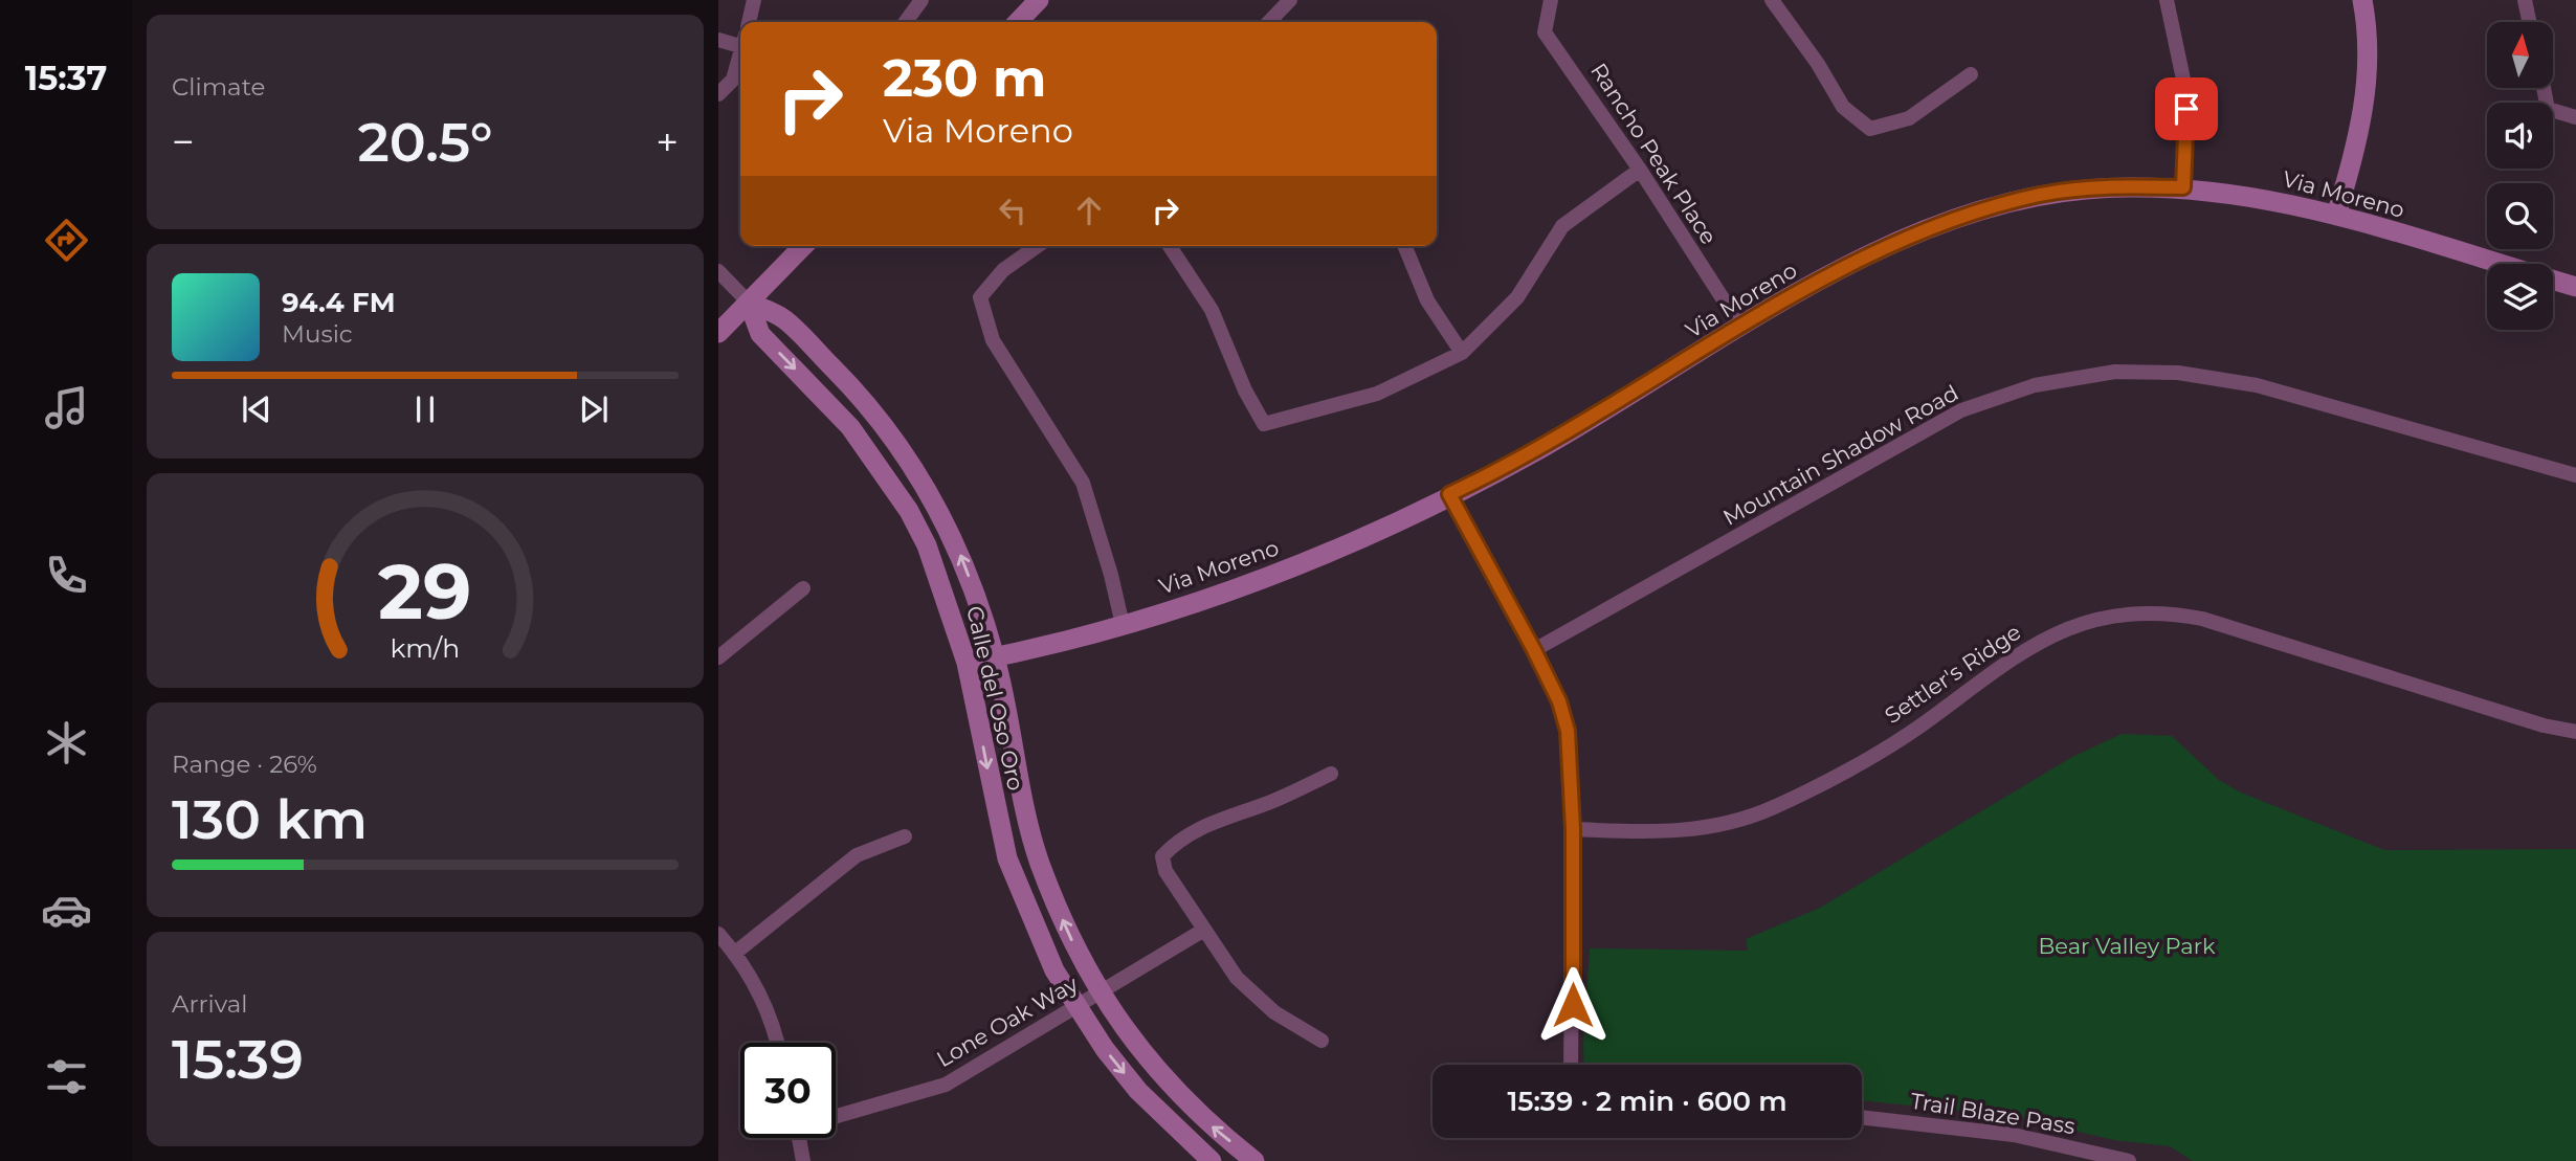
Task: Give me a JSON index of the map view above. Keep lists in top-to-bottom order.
{
  "streets": {
    "main road": ["Via Moreno", "Calle del Oso Oro"],
    "street": [
      "Rancho Peak Place",
      "Mountain Shadow Road",
      "Settler's Ridge",
      "Lone Oak Way",
      "Trail Blaze Pass"
    ]
  },
  "crossings": [
    ["Rancho Peak Place", "Via Moreno"],
    ["Via Moreno", "Calle del Oso Oro"],
    ["Calle del Oso Oro", "Lone Oak Way"]
  ],
  "parks": ["Bear Valley Park"],
  "north": "top",
  "page": {
    "tabs": "15:37",
    "tile": [
      "Climate",
      ["Range · 26%", "130 km"],
      ["Arrival", "15:39"]
    ],
    "turn": ["230 m", "Via Moreno"],
    "heat": ["−", "20.5°", "+"],
    "song": ["94.4 FM", "Music"],
    "limit": "30",
    "trip": "15:39 · 2 min · 600 m",
    "gauge": ["29", "km/h"]
  }
}
